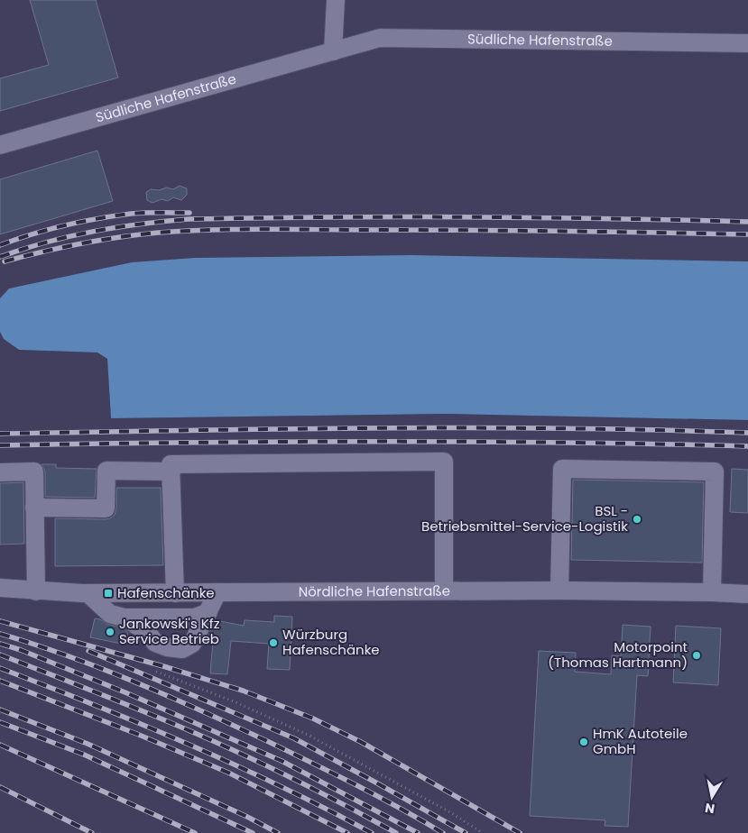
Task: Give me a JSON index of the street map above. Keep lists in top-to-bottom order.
{
  "streets": {
    "street": ["Südliche Hafenstraße", "Nördliche Hafenstraße"]
  },
  "places": {
    "other": [
      "BSL - Betriebsmittel-Service-Logistik",
      "Jankowski's Kfz Service Betrieb",
      "Würzburg Hafenschänke",
      "Motorpoint (Thomas Hartmann)",
      "HmK Autoteile GmbH"
    ],
    "transit": ["Hafenschänke"]
  },
  "north": "bottom"
}
